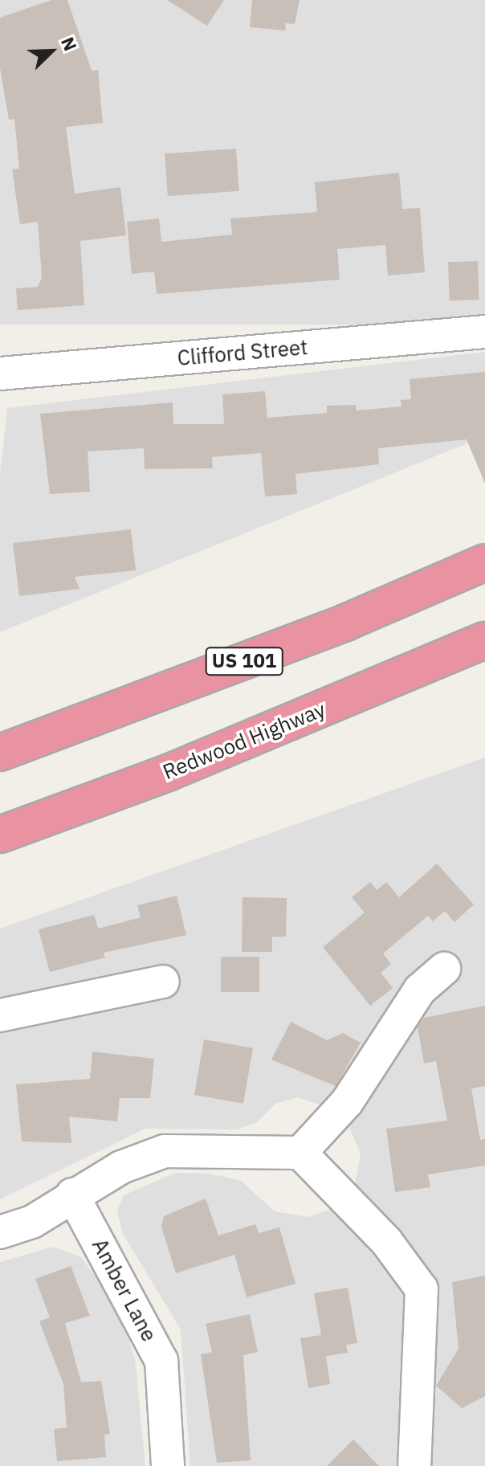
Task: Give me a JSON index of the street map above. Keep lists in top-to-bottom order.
{
  "streets": {
    "highway": ["US 101", "Redwood Highway"],
    "street": ["Clifford Street", "Amber Lane"]
  },
  "north": "top right"
}
